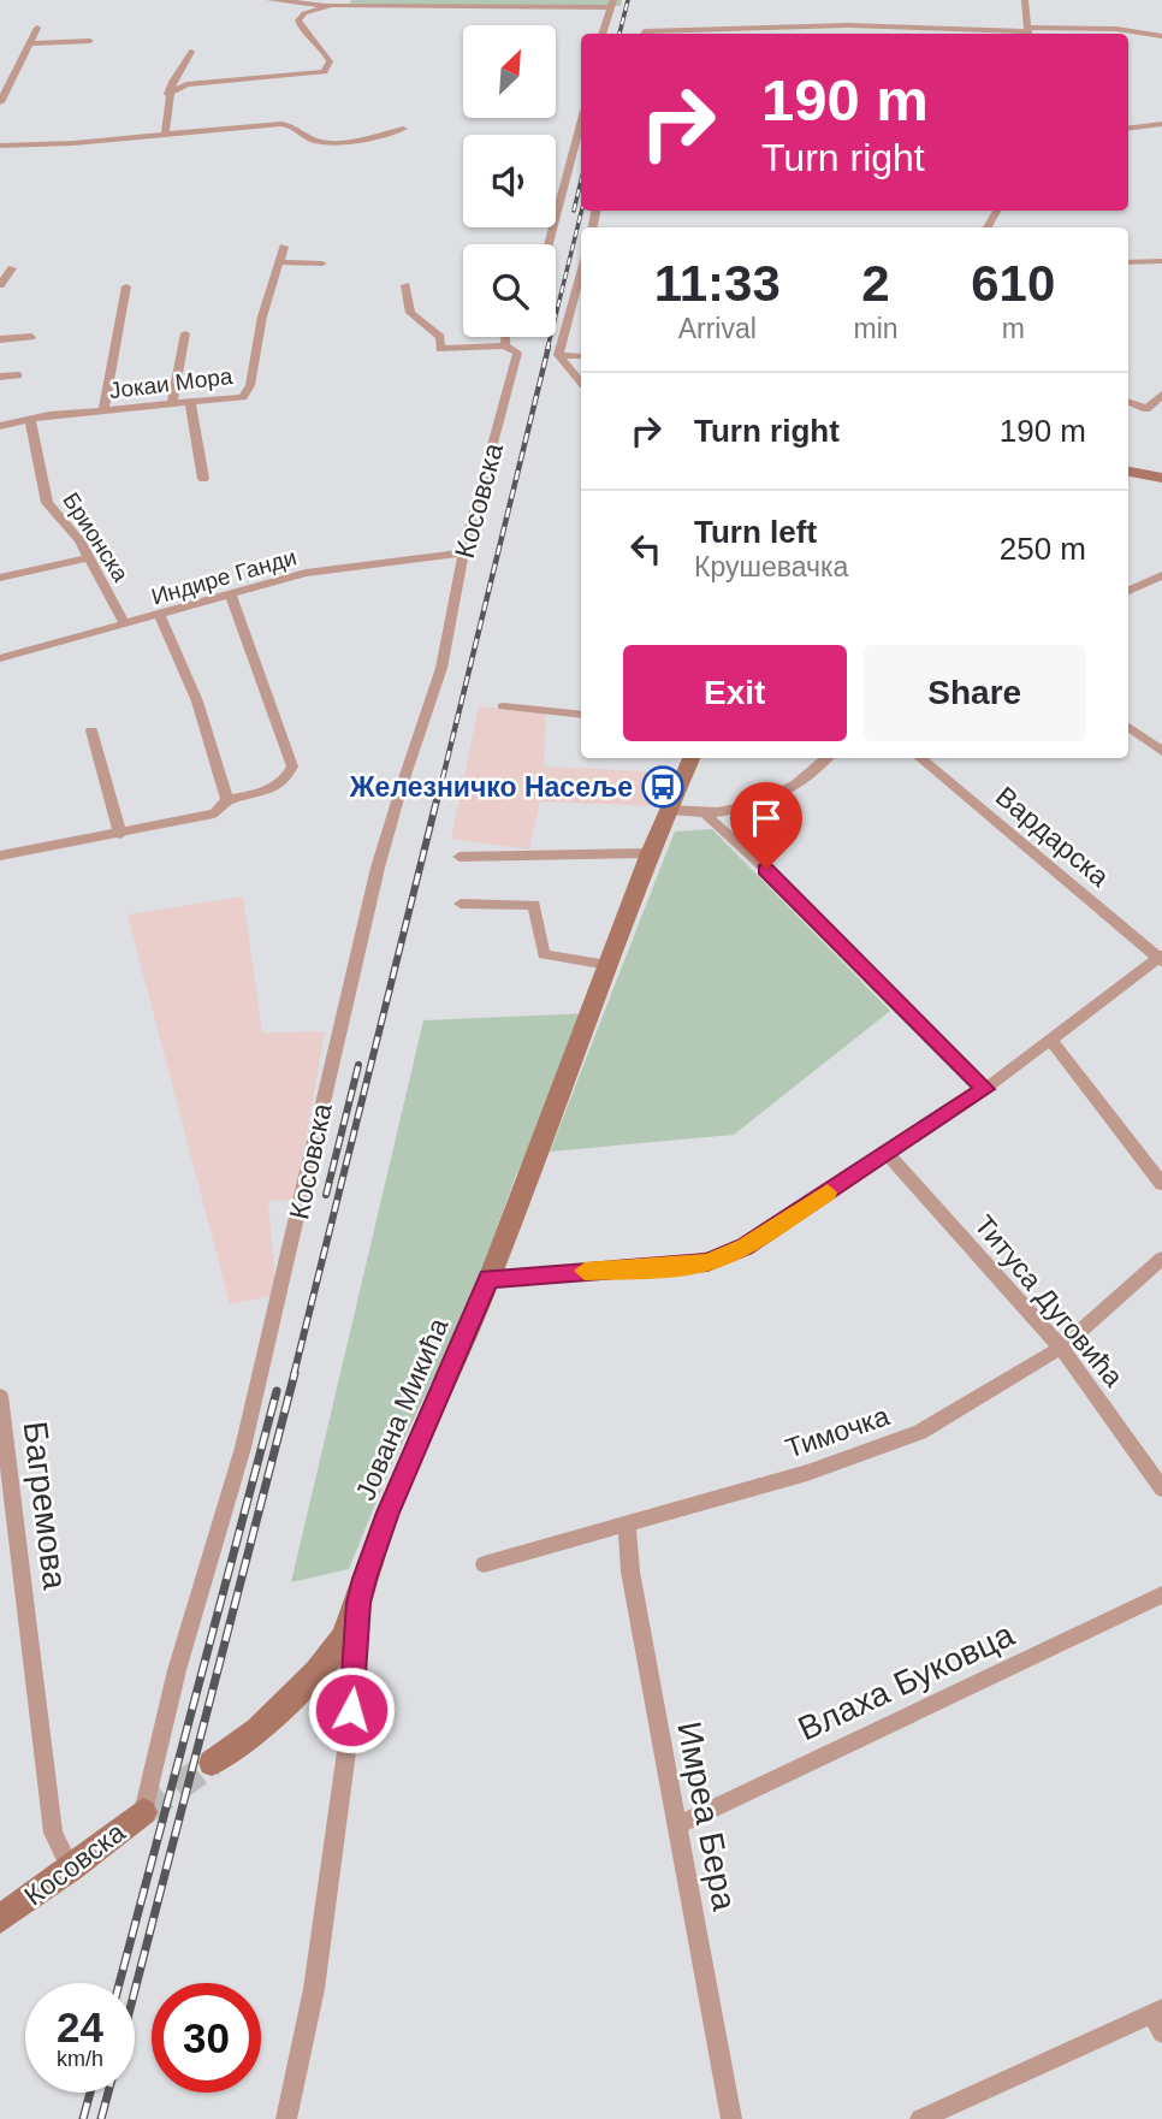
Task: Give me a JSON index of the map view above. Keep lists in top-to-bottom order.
{
  "streets": {
    "street": [
      "Јокаи Мора",
      "Косовска",
      "Брионска",
      "Индире Ганди",
      "Вардарска",
      "Титуса Дуговића",
      "Јована Микића",
      "Тимочка",
      "Багремова",
      "Влаха Буковца",
      "Имреа Бера"
    ]
  },
  "crossings": [
    ["Јокаи Мора", "Брионска"],
    ["Косовска", "Индире Ганди"],
    ["Косовска", "Багремова"],
    ["Брионска", "Индире Ганди"],
    ["Титуса Дуговића", "Тимочка"],
    ["Тимочка", "Имреа Бера"],
    ["Влаха Буковца", "Имреа Бера"]
  ],
  "places": {
    "bus stop": ["Железничко Насеље"]
  },
  "north": "top right",
  "page": {
    "turn": ["190 m", "Turn right"],
    "eta": [
      "11:33",
      "Arrival",
      "2",
      "min",
      "610",
      "m"
    ],
    "list": [
      {
        "name": "Turn right",
        "value": "190 m"
      },
      {
        "name": "Turn left",
        "note": "Крушевачка",
        "value": "250 m"
      }
    ],
    "buttons": ["Exit", "Share"],
    "speed": "24 km/h",
    "limit": "30"
  }
}
